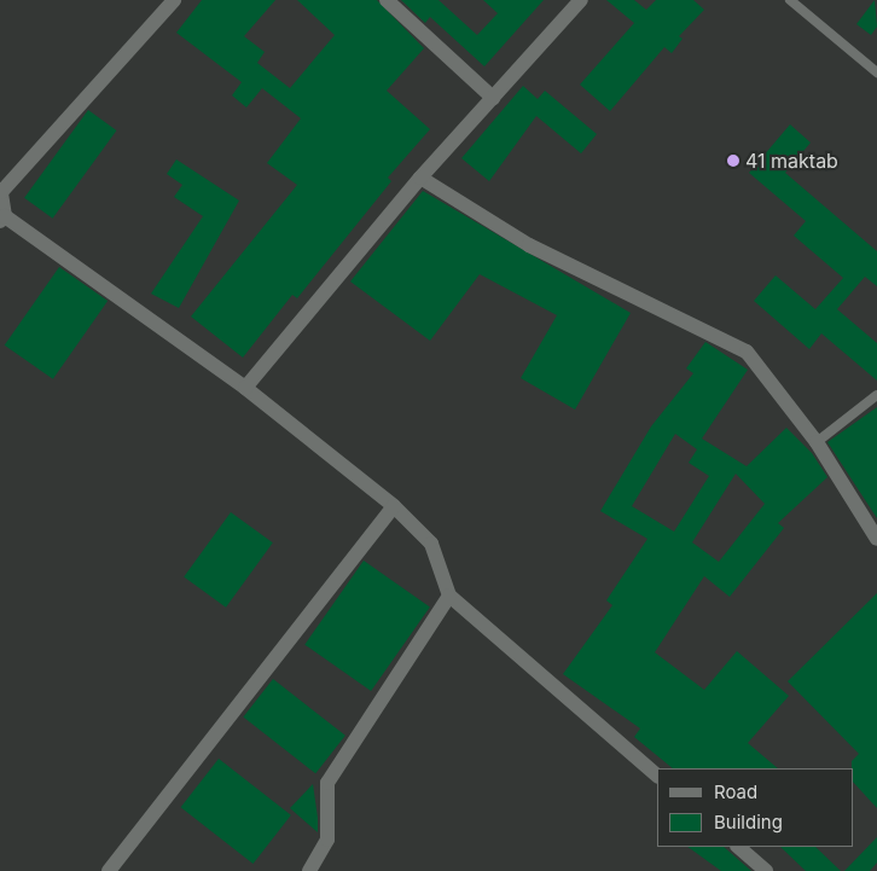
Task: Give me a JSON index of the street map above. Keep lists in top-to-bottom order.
{
  "places": ["41 maktab"],
  "legend": ["Road", "Building"]
}
